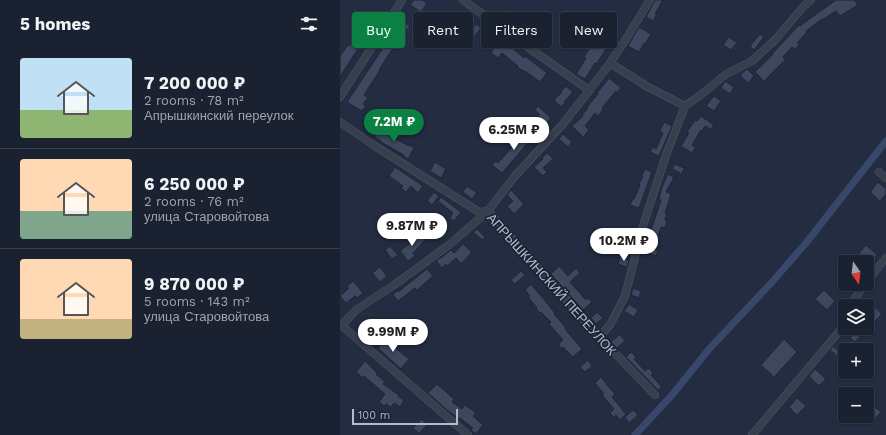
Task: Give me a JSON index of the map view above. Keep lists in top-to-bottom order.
{
  "streets": {
    "street": ["АПРЫШКИНСКИЙ ПЕРЕУЛОК"]
  },
  "scale_bar": "100 m",
  "north": "bottom",
  "page": {
    "heading": "5 homes",
    "chip": [
      "Buy",
      "Rent",
      "Filters",
      "New"
    ],
    "list": [
      {
        "name": "7 200 000 ₽",
        "note": "2 rooms · 78 m² · Апрышкинский переулок"
      },
      {
        "name": "6 250 000 ₽",
        "note": "2 rooms · 76 m² · улица Старовойтова"
      },
      {
        "name": "9 870 000 ₽",
        "note": "5 rooms · 143 m² · улица Старовойтова"
      }
    ],
    "price": [
      "7.2M ₽",
      "6.25M ₽",
      "9.87M ₽",
      "10.2M ₽",
      "9.99M ₽"
    ],
    "map_buttons": ["+", "−"],
    "scale": "100 m"
  }
}
